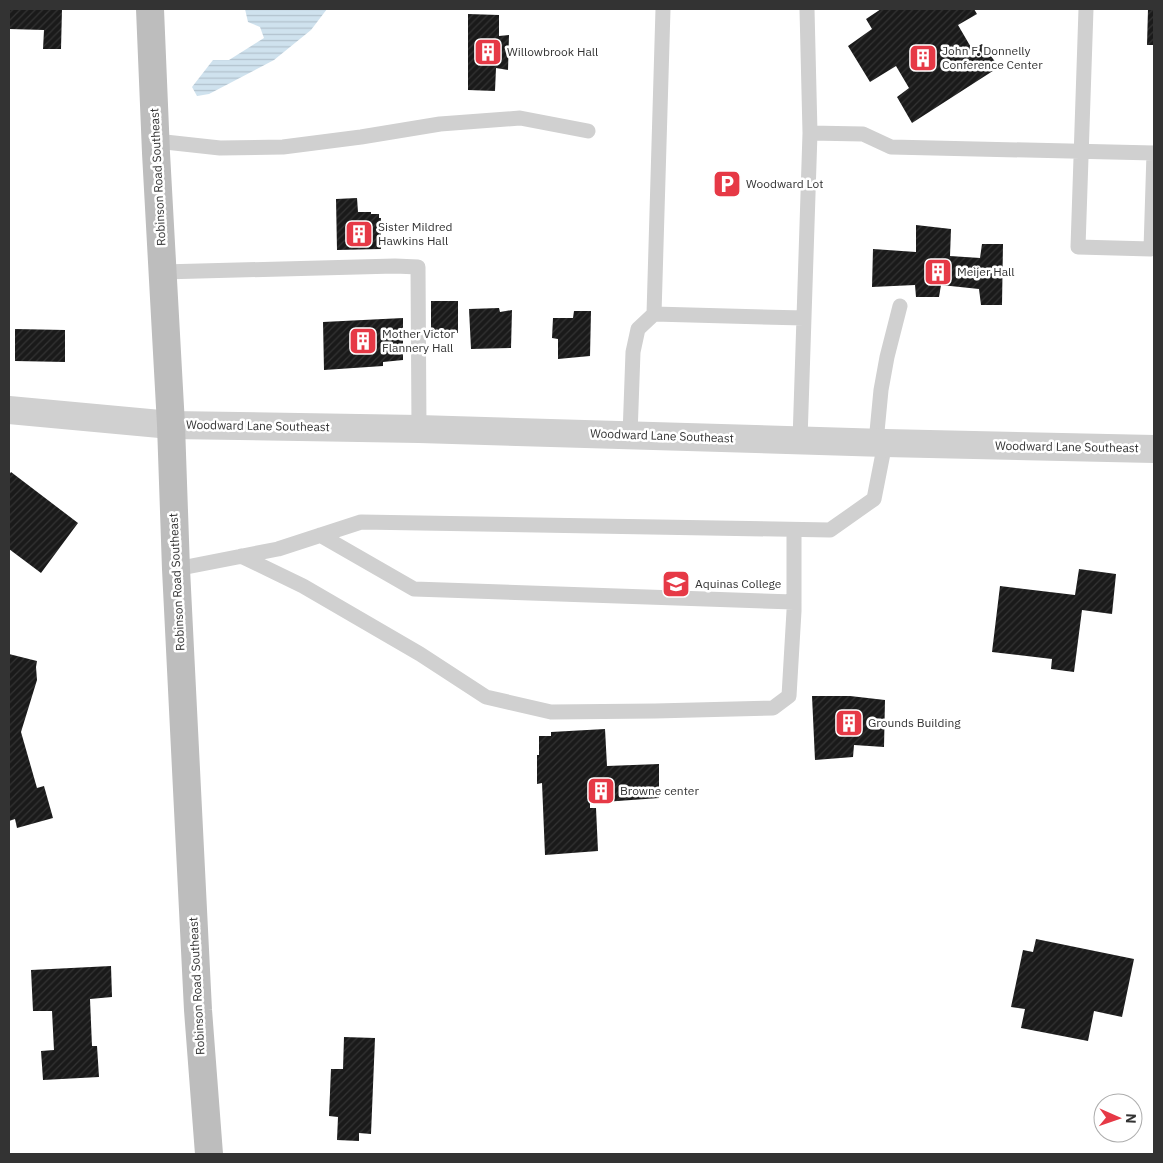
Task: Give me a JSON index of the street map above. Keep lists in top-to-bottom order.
{
  "streets": {
    "main road": ["Robinson Road Southeast"],
    "street": ["Woodward Lane Southeast"]
  },
  "crossings": [
    ["Robinson Road Southeast", "Woodward Lane Southeast"]
  ],
  "places": {
    "building": [
      "Willowbrook Hall",
      "John F. Donnelly Conference Center",
      "Sister Mildred Hawkins Hall",
      "Meijer Hall",
      "Mother Victor Flannery Hall",
      "Grounds Building",
      "Browne center"
    ],
    "parking": ["Woodward Lot"],
    "school or university": ["Aquinas College"]
  },
  "north": "right"
}
